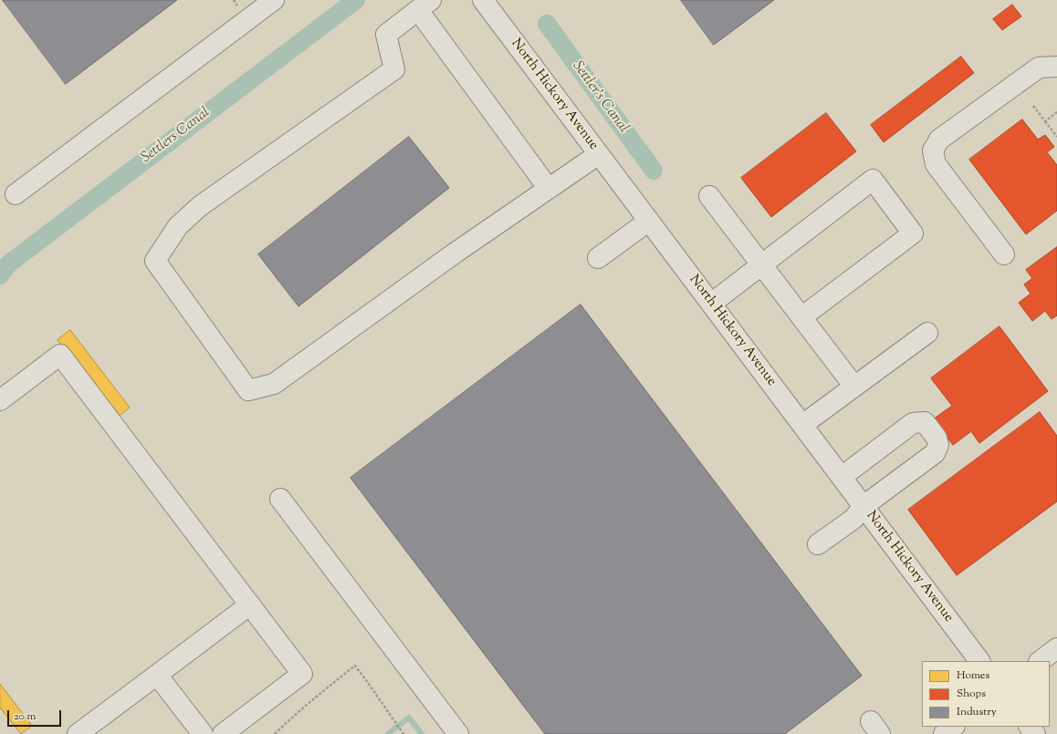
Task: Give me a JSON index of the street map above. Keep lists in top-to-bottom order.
{
  "streets": {
    "street": ["North Hickory Avenue"]
  },
  "water": ["Settler's Canal", "Settlers Canal"],
  "legend": ["Homes", "Shops", "Industry"],
  "scale_bar": "20 m"
}
